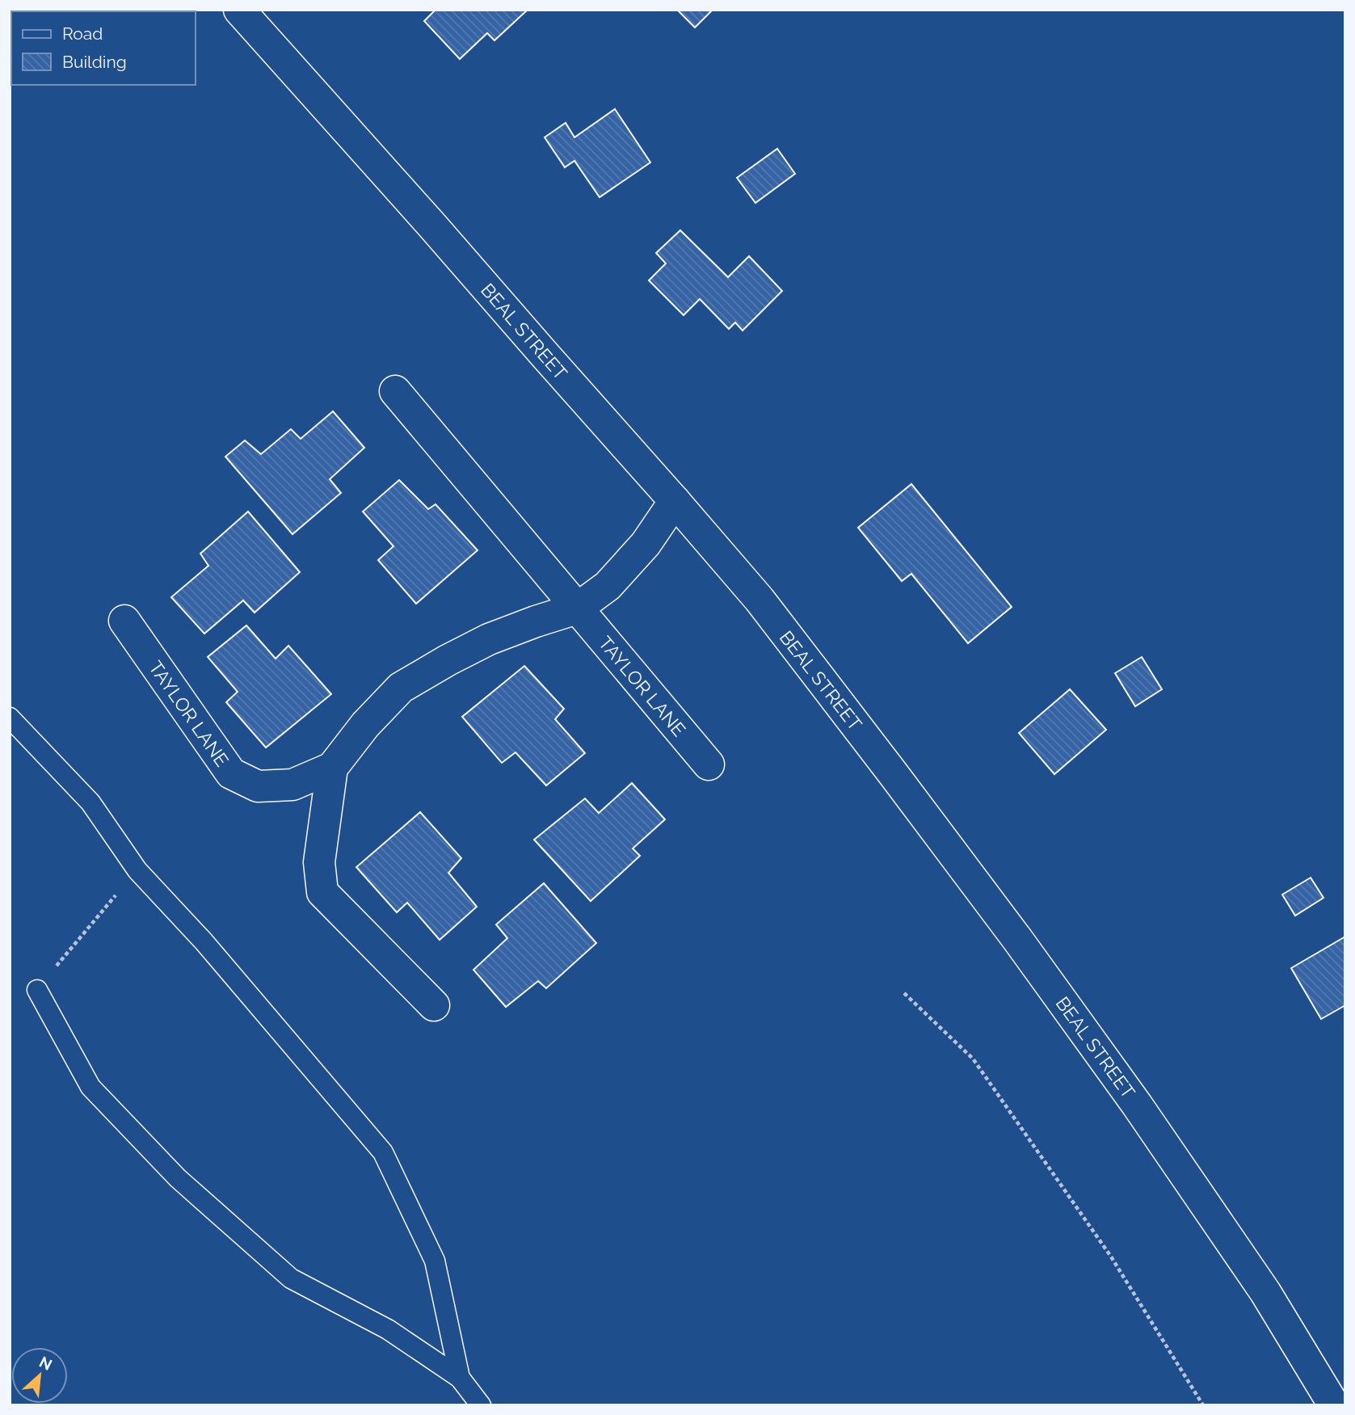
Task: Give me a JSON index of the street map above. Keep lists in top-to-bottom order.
{
  "streets": {
    "street": ["BEAL STREET", "TAYLOR LANE"]
  },
  "crossings": [
    ["BEAL STREET", "TAYLOR LANE"]
  ],
  "legend": ["Road", "Building"],
  "north": "top right"
}
